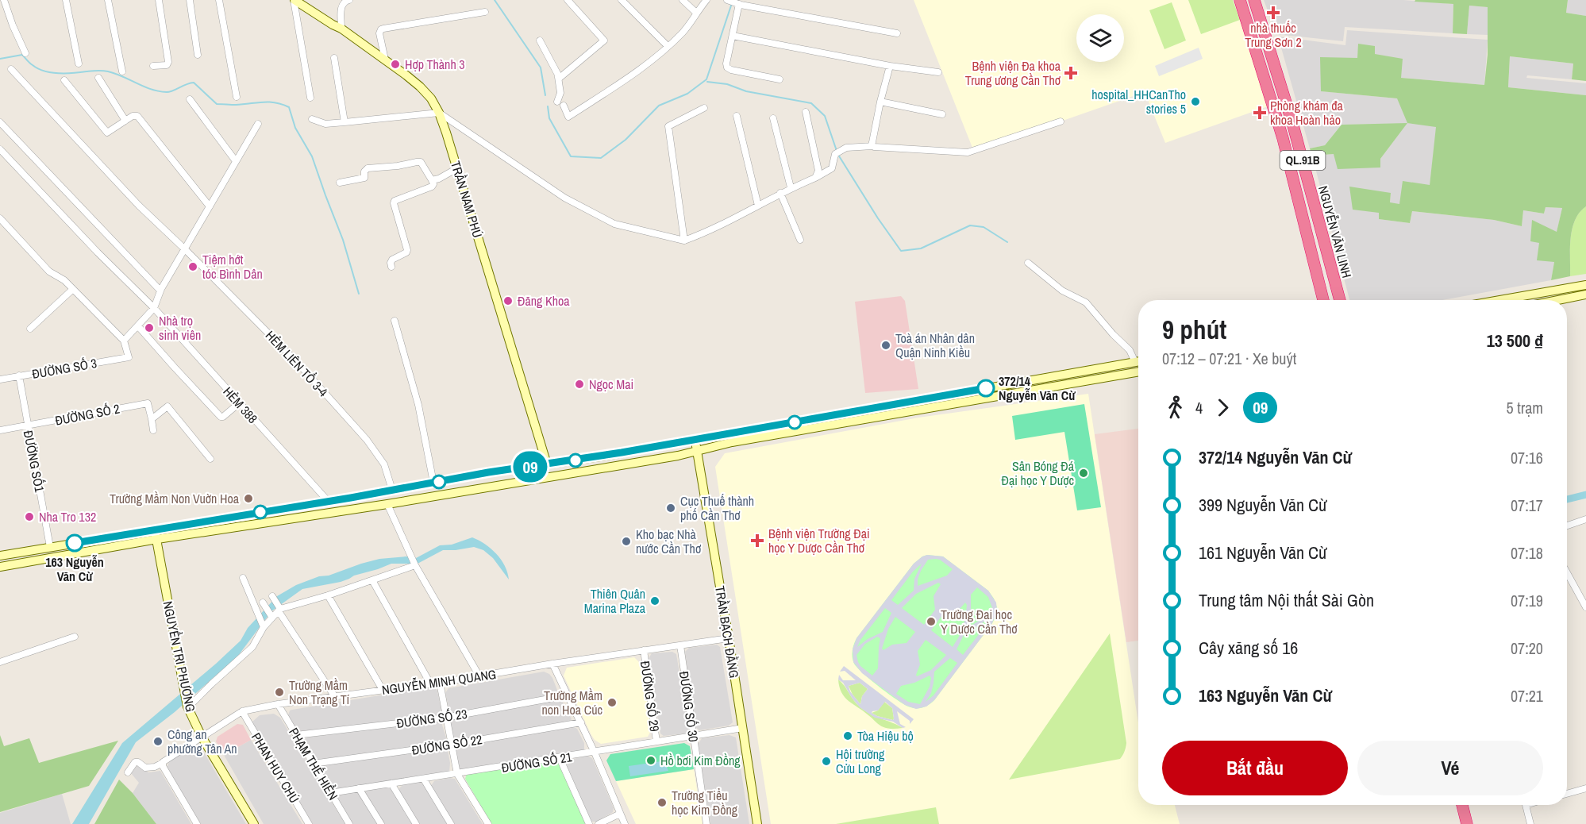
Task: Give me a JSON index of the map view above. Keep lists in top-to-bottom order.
{
  "streets": {
    "highway": ["QL.91B", "NGUYỄN VĂN LINH"],
    "main road": ["TRẦN NAM PHÚ", "TRẦN BẠCH ĐẰNG", "NGUYỂN TRI PHƯƠNG"],
    "street": [
      "HẺM LIÊN TỔ 3-4",
      "ĐƯỜNG SỐ 3",
      "HẺM 388",
      "ĐƯỜNG SỐ 2",
      "ĐƯỜNG SỐ1",
      "NGUYỄN MINH QUANG",
      "ĐƯỜNG SỐ 29",
      "ĐƯỜNG SỐ 30",
      "ĐƯỜNG SỐ 23",
      "ĐƯỜNG SỐ 22",
      "ĐƯỜNG SỐ 21",
      "PHẠM THẾ HIỂN",
      "PHAN HUY CHÚ"
    ]
  },
  "crossings": [
    ["ĐƯỜNG SỐ 3", "ĐƯỜNG SỐ1"],
    ["ĐƯỜNG SỐ 2", "ĐƯỜNG SỐ1"],
    ["TRẦN BẠCH ĐẰNG", "NGUYỄN MINH QUANG"],
    ["TRẦN BẠCH ĐẰNG", "ĐƯỜNG SỐ 21"],
    ["NGUYỂN TRI PHƯƠNG", "NGUYỄN MINH QUANG"],
    ["NGUYỄN MINH QUANG", "ĐƯỜNG SỐ 29"],
    ["NGUYỄN MINH QUANG", "ĐƯỜNG SỐ 30"],
    ["NGUYỄN MINH QUANG", "PHẠM THẾ HIỂN"],
    ["NGUYỄN MINH QUANG", "PHAN HUY CHÚ"],
    ["ĐƯỜNG SỐ 29", "ĐƯỜNG SỐ 21"],
    ["ĐƯỜNG SỐ 30", "ĐƯỜNG SỐ 21"],
    ["ĐƯỜNG SỐ 23", "PHẠM THẾ HIỂN"],
    ["ĐƯỜNG SỐ 22", "PHẠM THẾ HIỂN"],
    ["ĐƯỜNG SỐ 21", "PHẠM THẾ HIỂN"]
  ],
  "places": {
    "health": [
      "nhà thuốc Trung Sơn 2",
      "Bệnh viện Đa khoa Trung ương Cần Thơ",
      "Phòng khám đa khoa Hoàn hảo",
      "Bệnh viện Trường Đại học Y Dược Cần Thơ"
    ],
    "other": [
      "Hợp Thành 3",
      "hospital_HHCanTho stories 5",
      "Tiệm hớt tóc Bình Dân",
      "Đăng Khoa",
      "Nhà trọ sinh viên",
      "Toà án Nhân dân Quận Ninh Kiều",
      "Ngọc Mai",
      "372/14 Nguyễn Văn Cừ",
      "Sân Bóng Đá Đại học Y Dược",
      "Trường Mầm Non Vuờn Hoa",
      "Cục Thuế thành phố Cần Thơ",
      "Nha Tro 132",
      "Kho bạc Nhà nước Cần Thơ",
      "163 Nguyễn Văn Cừ",
      "Thiên Quân Marina Plaza",
      "Trường Đại học Y Dược Cần Thơ",
      "Trường Mầm Non Trạng Tí",
      "Trường Mầm non Hoa Cúc",
      "Tòa Hiệu bộ",
      "Công an phường Tân An",
      "Hồ bơi Kim Đồng",
      "Hội trường Cửu Long",
      "Trường Tiểu học Kim Đồng"
    ]
  },
  "lines": ["bus line 09"],
  "page": {
    "on_map": "09",
    "heading": ["9 phút", "07:12 – 07:21 · Xe buýt", "13 500 ₫"],
    "legs": ["4", "09", "5 trạm"],
    "list": [
      {
        "name": "372/14 Nguyễn Văn Cừ",
        "value": "07:16"
      },
      {
        "name": "399 Nguyễn Văn Cừ",
        "value": "07:17"
      },
      {
        "name": "161 Nguyễn Văn Cừ",
        "value": "07:18"
      },
      {
        "name": "Trung tâm Nội thất Sài Gòn",
        "value": "07:19"
      },
      {
        "name": "Cây xăng số 16",
        "value": "07:20"
      },
      {
        "name": "163 Nguyễn Văn Cừ",
        "value": "07:21"
      }
    ],
    "buttons": ["Bắt đầu", "Vé"]
  }
}
